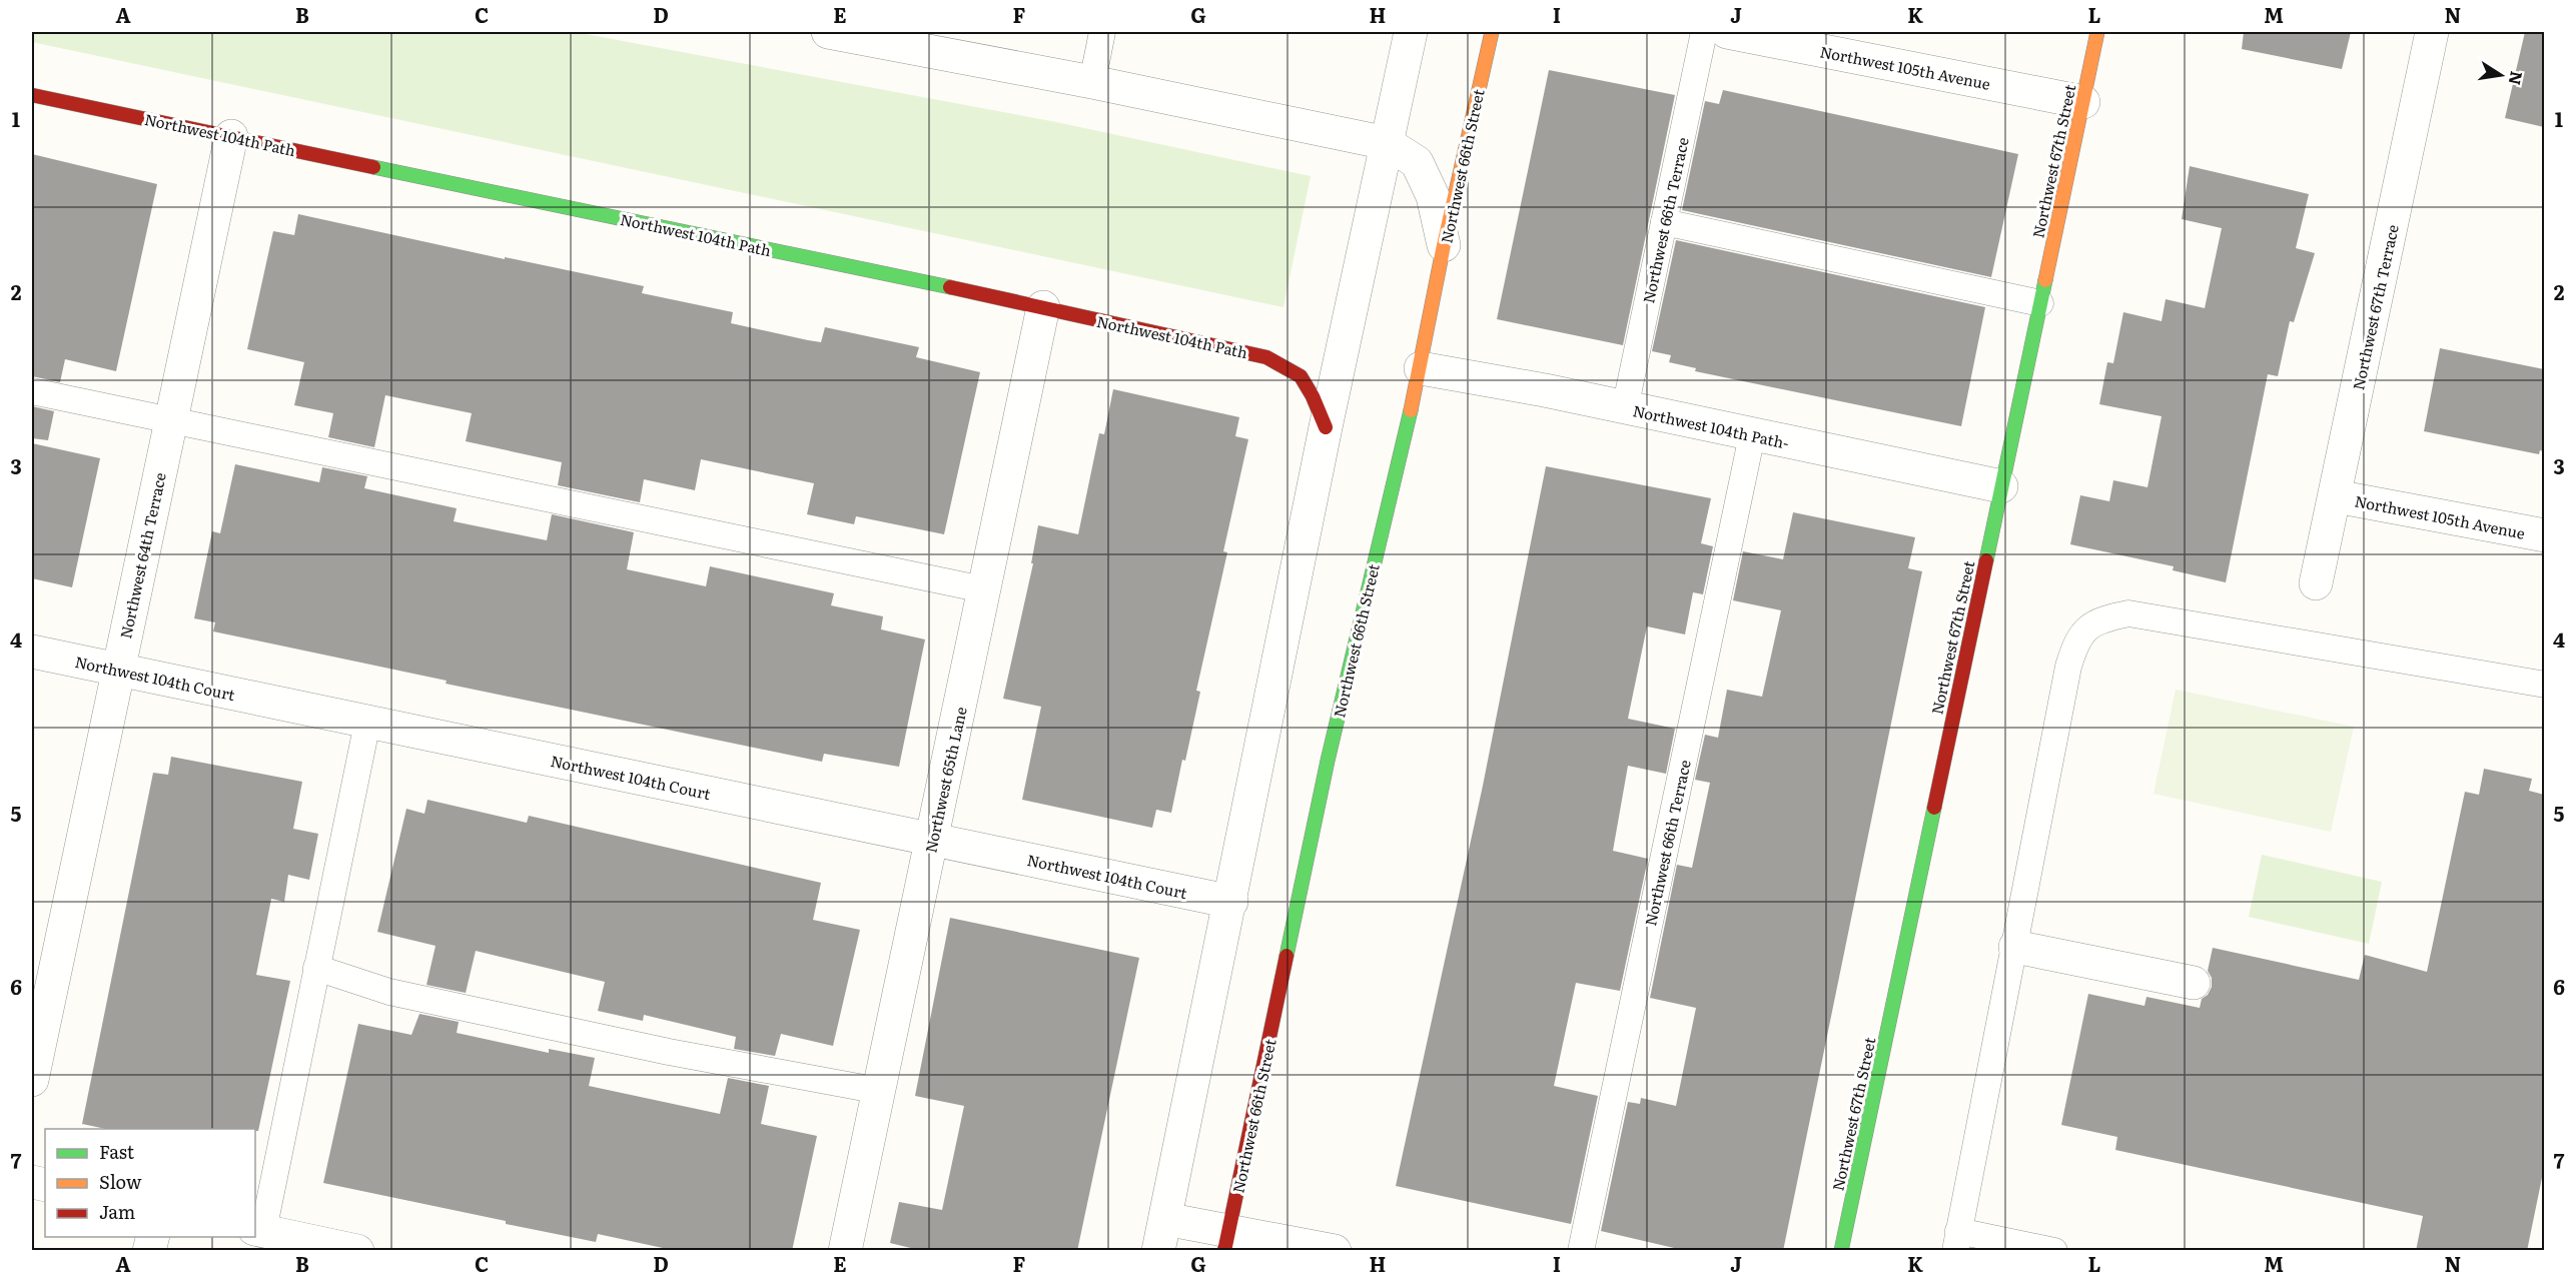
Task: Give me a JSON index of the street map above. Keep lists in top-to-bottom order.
{
  "streets": {
    "street": [
      "Northwest 105th Avenue",
      "Northwest 104th Path",
      "Northwest 67th Street",
      "Northwest 66th Street",
      "Northwest 67th Terrace",
      "Northwest 104th Path-",
      "Northwest 64th Terrace",
      "Northwest 104th Court",
      "Northwest 65th Lane"
    ],
    "lane": ["Northwest 66th Terrace"]
  },
  "crossings": [
    ["Northwest 105th Avenue", "Northwest 67th Street"],
    ["Northwest 105th Avenue", "Northwest 67th Terrace"],
    ["Northwest 104th Path", "Northwest 64th Terrace"],
    ["Northwest 104th Path", "Northwest 65th Lane"],
    ["Northwest 67th Street", "Northwest 104th Path-"],
    ["Northwest 66th Street", "Northwest 104th Path-"],
    ["Northwest 66th Terrace", "Northwest 104th Path-"],
    ["Northwest 64th Terrace", "Northwest 104th Court"],
    ["Northwest 104th Court", "Northwest 65th Lane"]
  ],
  "legend": ["Fast", "Slow", "Jam"],
  "north": "right",
  "grid": {
    "columns": [
      "A",
      "B",
      "C",
      "D",
      "E",
      "F",
      "G",
      "H",
      "I",
      "J",
      "K",
      "L",
      "M",
      "N"
    ],
    "rows": [
      "1",
      "2",
      "3",
      "4",
      "5",
      "6",
      "7"
    ]
  }
}
